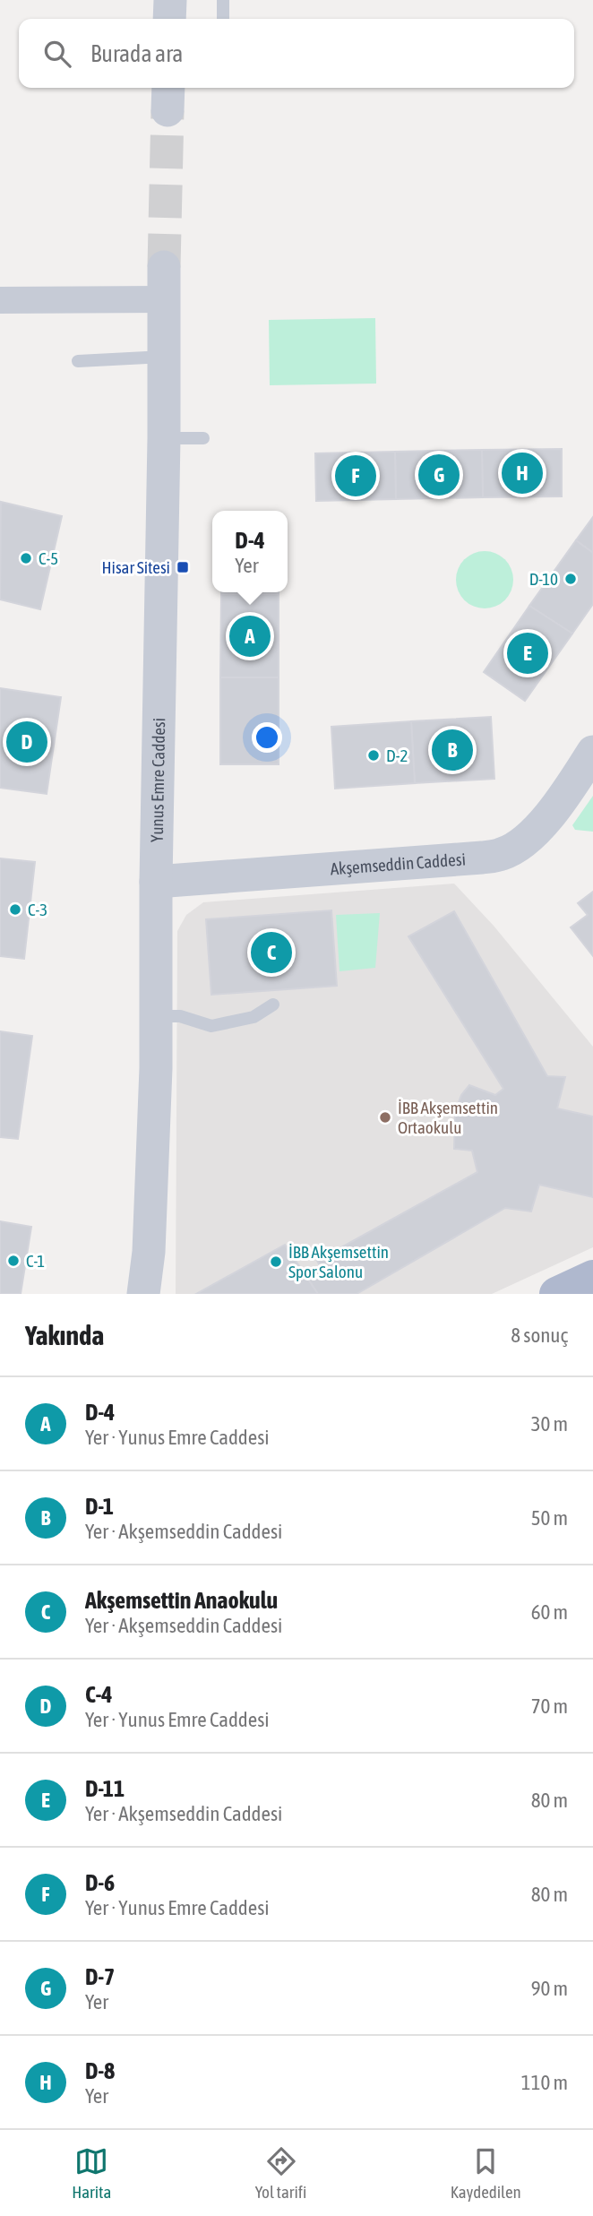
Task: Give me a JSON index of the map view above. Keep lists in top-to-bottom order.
{
  "streets": {
    "street": ["Yunus Emre Caddesi", "Akşemseddin Caddesi"]
  },
  "crossings": [
    ["Yunus Emre Caddesi", "Akşemseddin Caddesi"]
  ],
  "places": {
    "other": [
      "C-5",
      "D-10",
      "D-2",
      "C-3",
      "İBB Akşemsettin Ortaokulu",
      "C-1",
      "İBB Akşemsettin Spor Salonu"
    ],
    "transit": ["Hisar Sitesi"]
  },
  "page": {
    "search": "Burada ara",
    "pins": [
      "H",
      "G",
      "F",
      "A",
      "E",
      "D",
      "B",
      "C"
    ],
    "popup": ["D-4", "Yer"],
    "heading": ["Yakında", "8 sonuç"],
    "list": [
      {
        "mark": "A",
        "name": "D-4",
        "note": "Yer · Yunus Emre Caddesi",
        "value": "30 m"
      },
      {
        "mark": "B",
        "name": "D-1",
        "note": "Yer · Akşemseddin Caddesi",
        "value": "50 m"
      },
      {
        "mark": "C",
        "name": "Akşemsettin Anaokulu",
        "note": "Yer · Akşemseddin Caddesi",
        "value": "60 m"
      },
      {
        "mark": "D",
        "name": "C-4",
        "note": "Yer · Yunus Emre Caddesi",
        "value": "70 m"
      },
      {
        "mark": "E",
        "name": "D-11",
        "note": "Yer · Akşemseddin Caddesi",
        "value": "80 m"
      },
      {
        "mark": "F",
        "name": "D-6",
        "note": "Yer · Yunus Emre Caddesi",
        "value": "80 m"
      },
      {
        "mark": "G",
        "name": "D-7",
        "note": "Yer",
        "value": "90 m"
      },
      {
        "mark": "H",
        "name": "D-8",
        "note": "Yer",
        "value": "110 m"
      }
    ],
    "nav": ["Harita", "Yol tarifi", "Kaydedilen"]
  }
}
